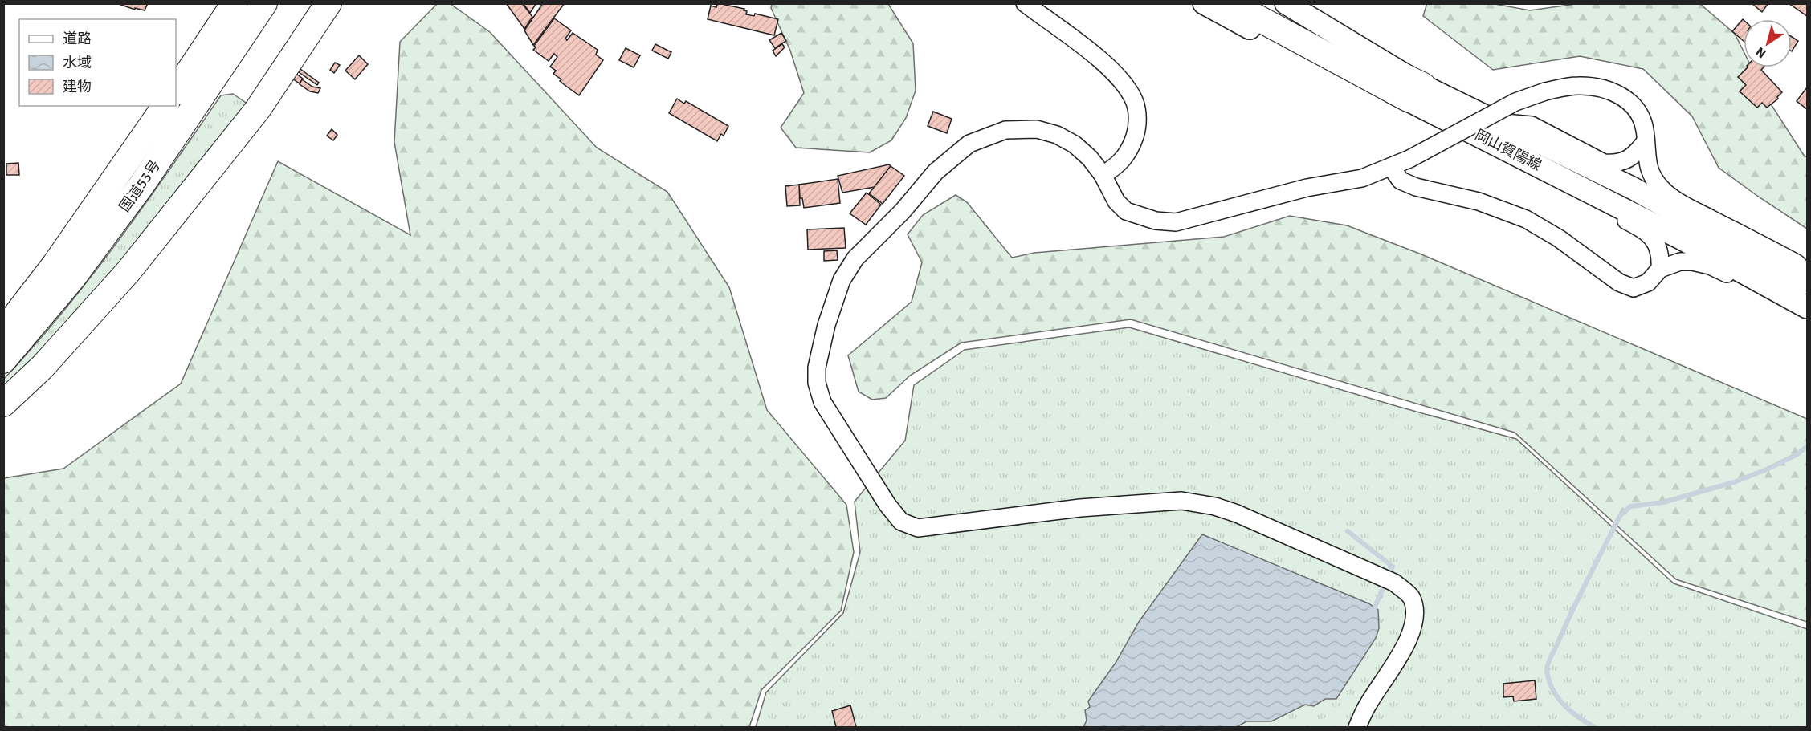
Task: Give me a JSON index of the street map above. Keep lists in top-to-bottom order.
{
  "streets": {
    "highway": ["国道53号"],
    "main road": ["岡山賀陽線"]
  },
  "legend": ["道路", "水域", "建物"],
  "north": "bottom left"
}
